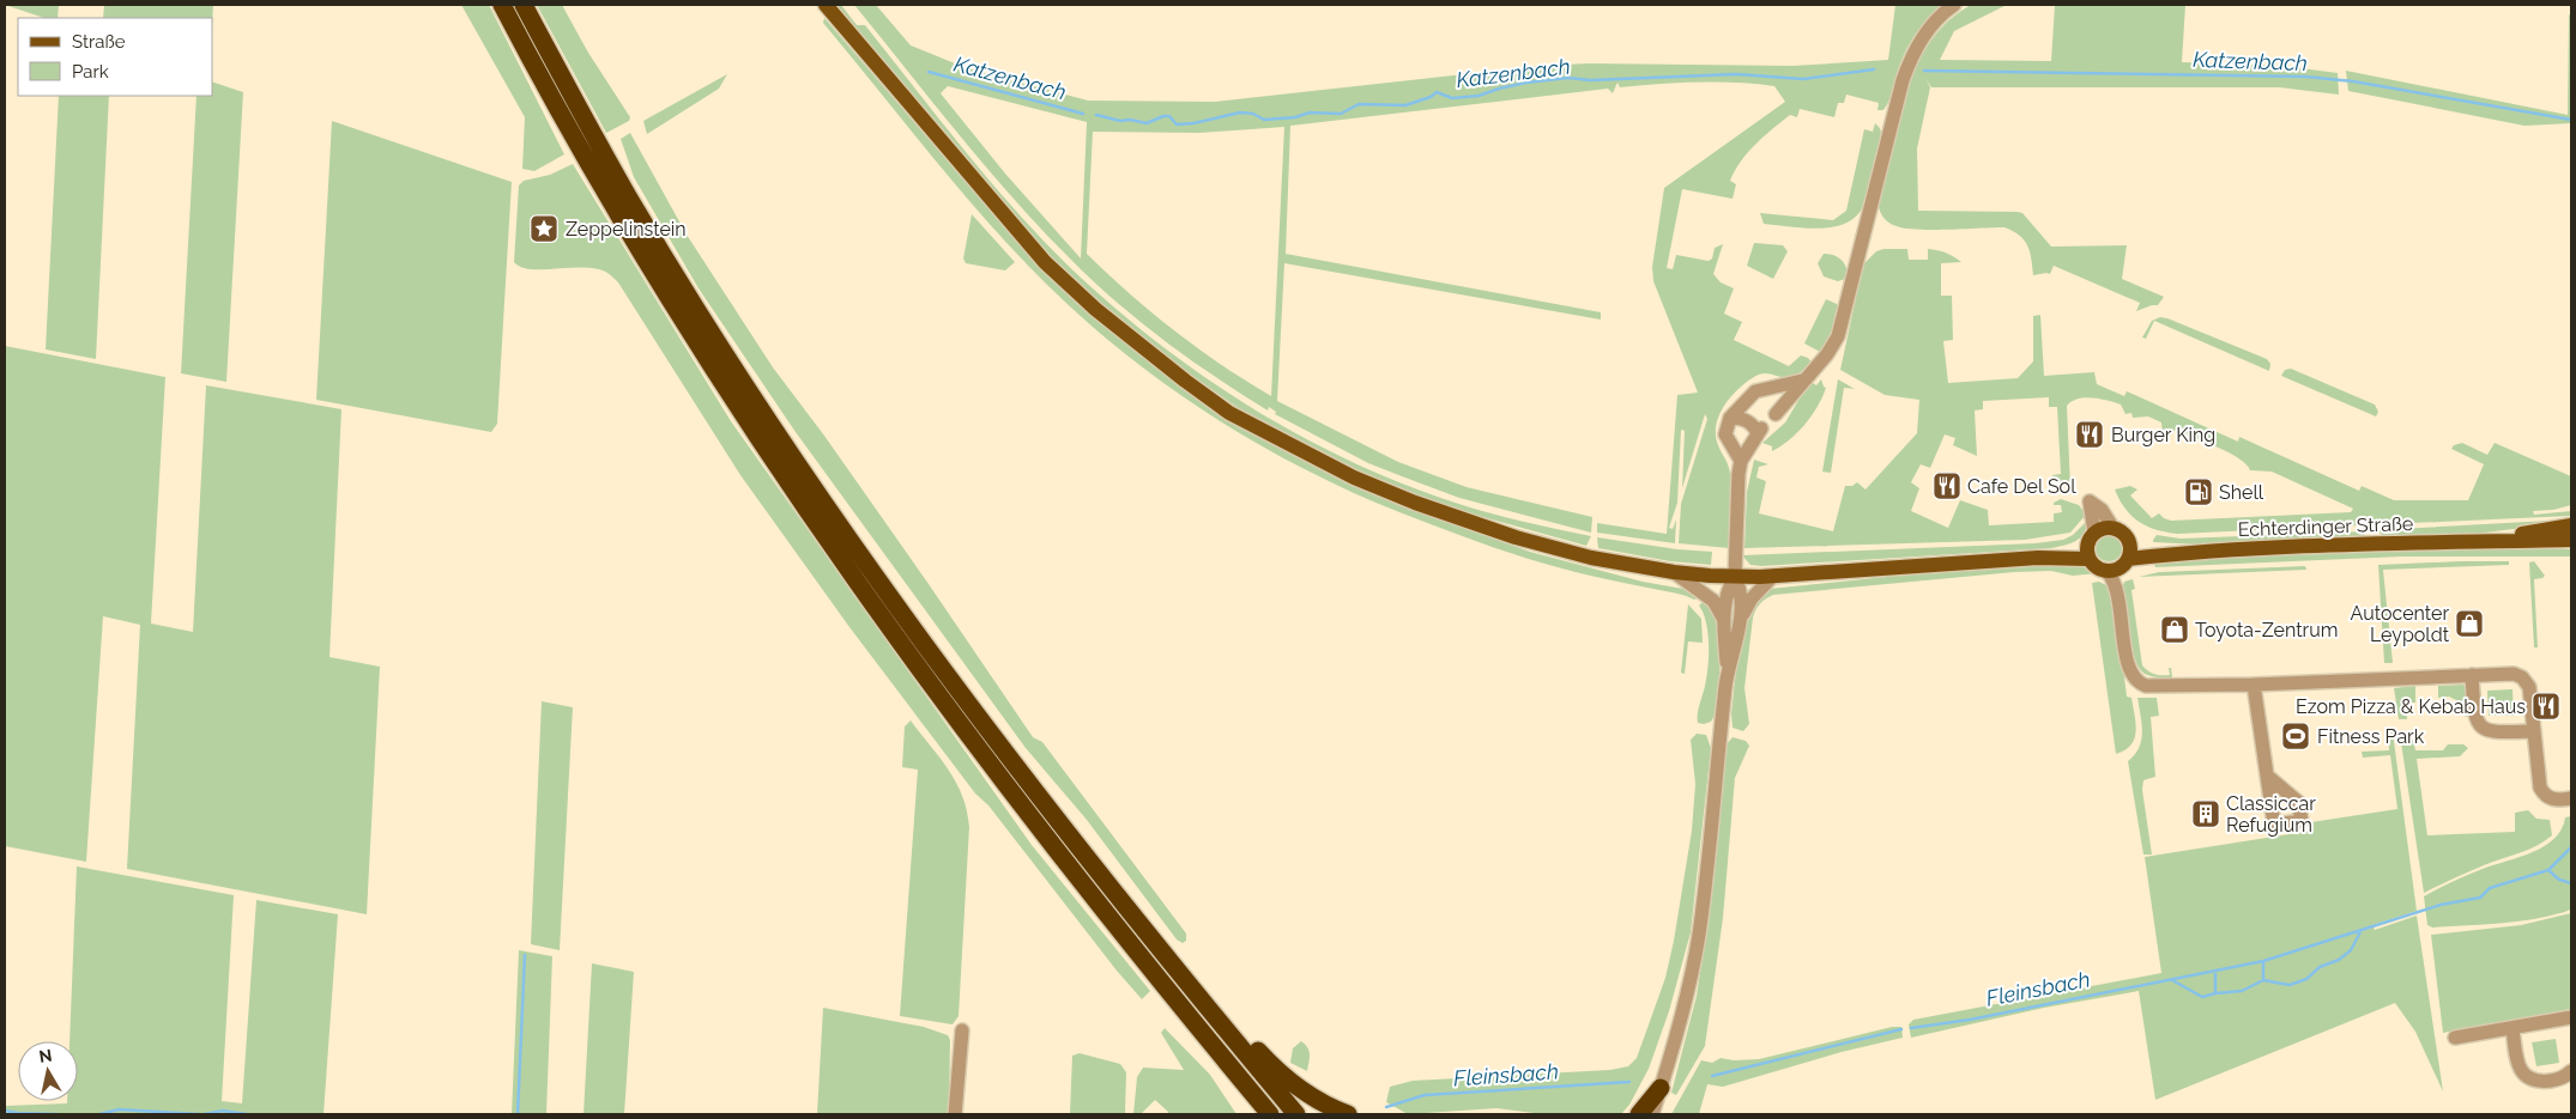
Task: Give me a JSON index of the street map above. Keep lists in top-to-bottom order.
{
  "streets": {
    "main road": ["Echterdinger Straße"]
  },
  "water": ["Katzenbach", "Fleinsbach"],
  "places": {
    "place": ["Zeppelinstein"],
    "restaurant": ["Burger King", "Cafe Del Sol", "Ezom Pizza & Kebab Haus"],
    "fuel station": ["Shell"],
    "shop": ["Autocenter Leypoldt", "Toyota-Zentrum"],
    "sports": ["Fitness Park"],
    "building": ["Classiccar Refugium"]
  },
  "legend": ["Straße", "Park"],
  "north": "top"
}
